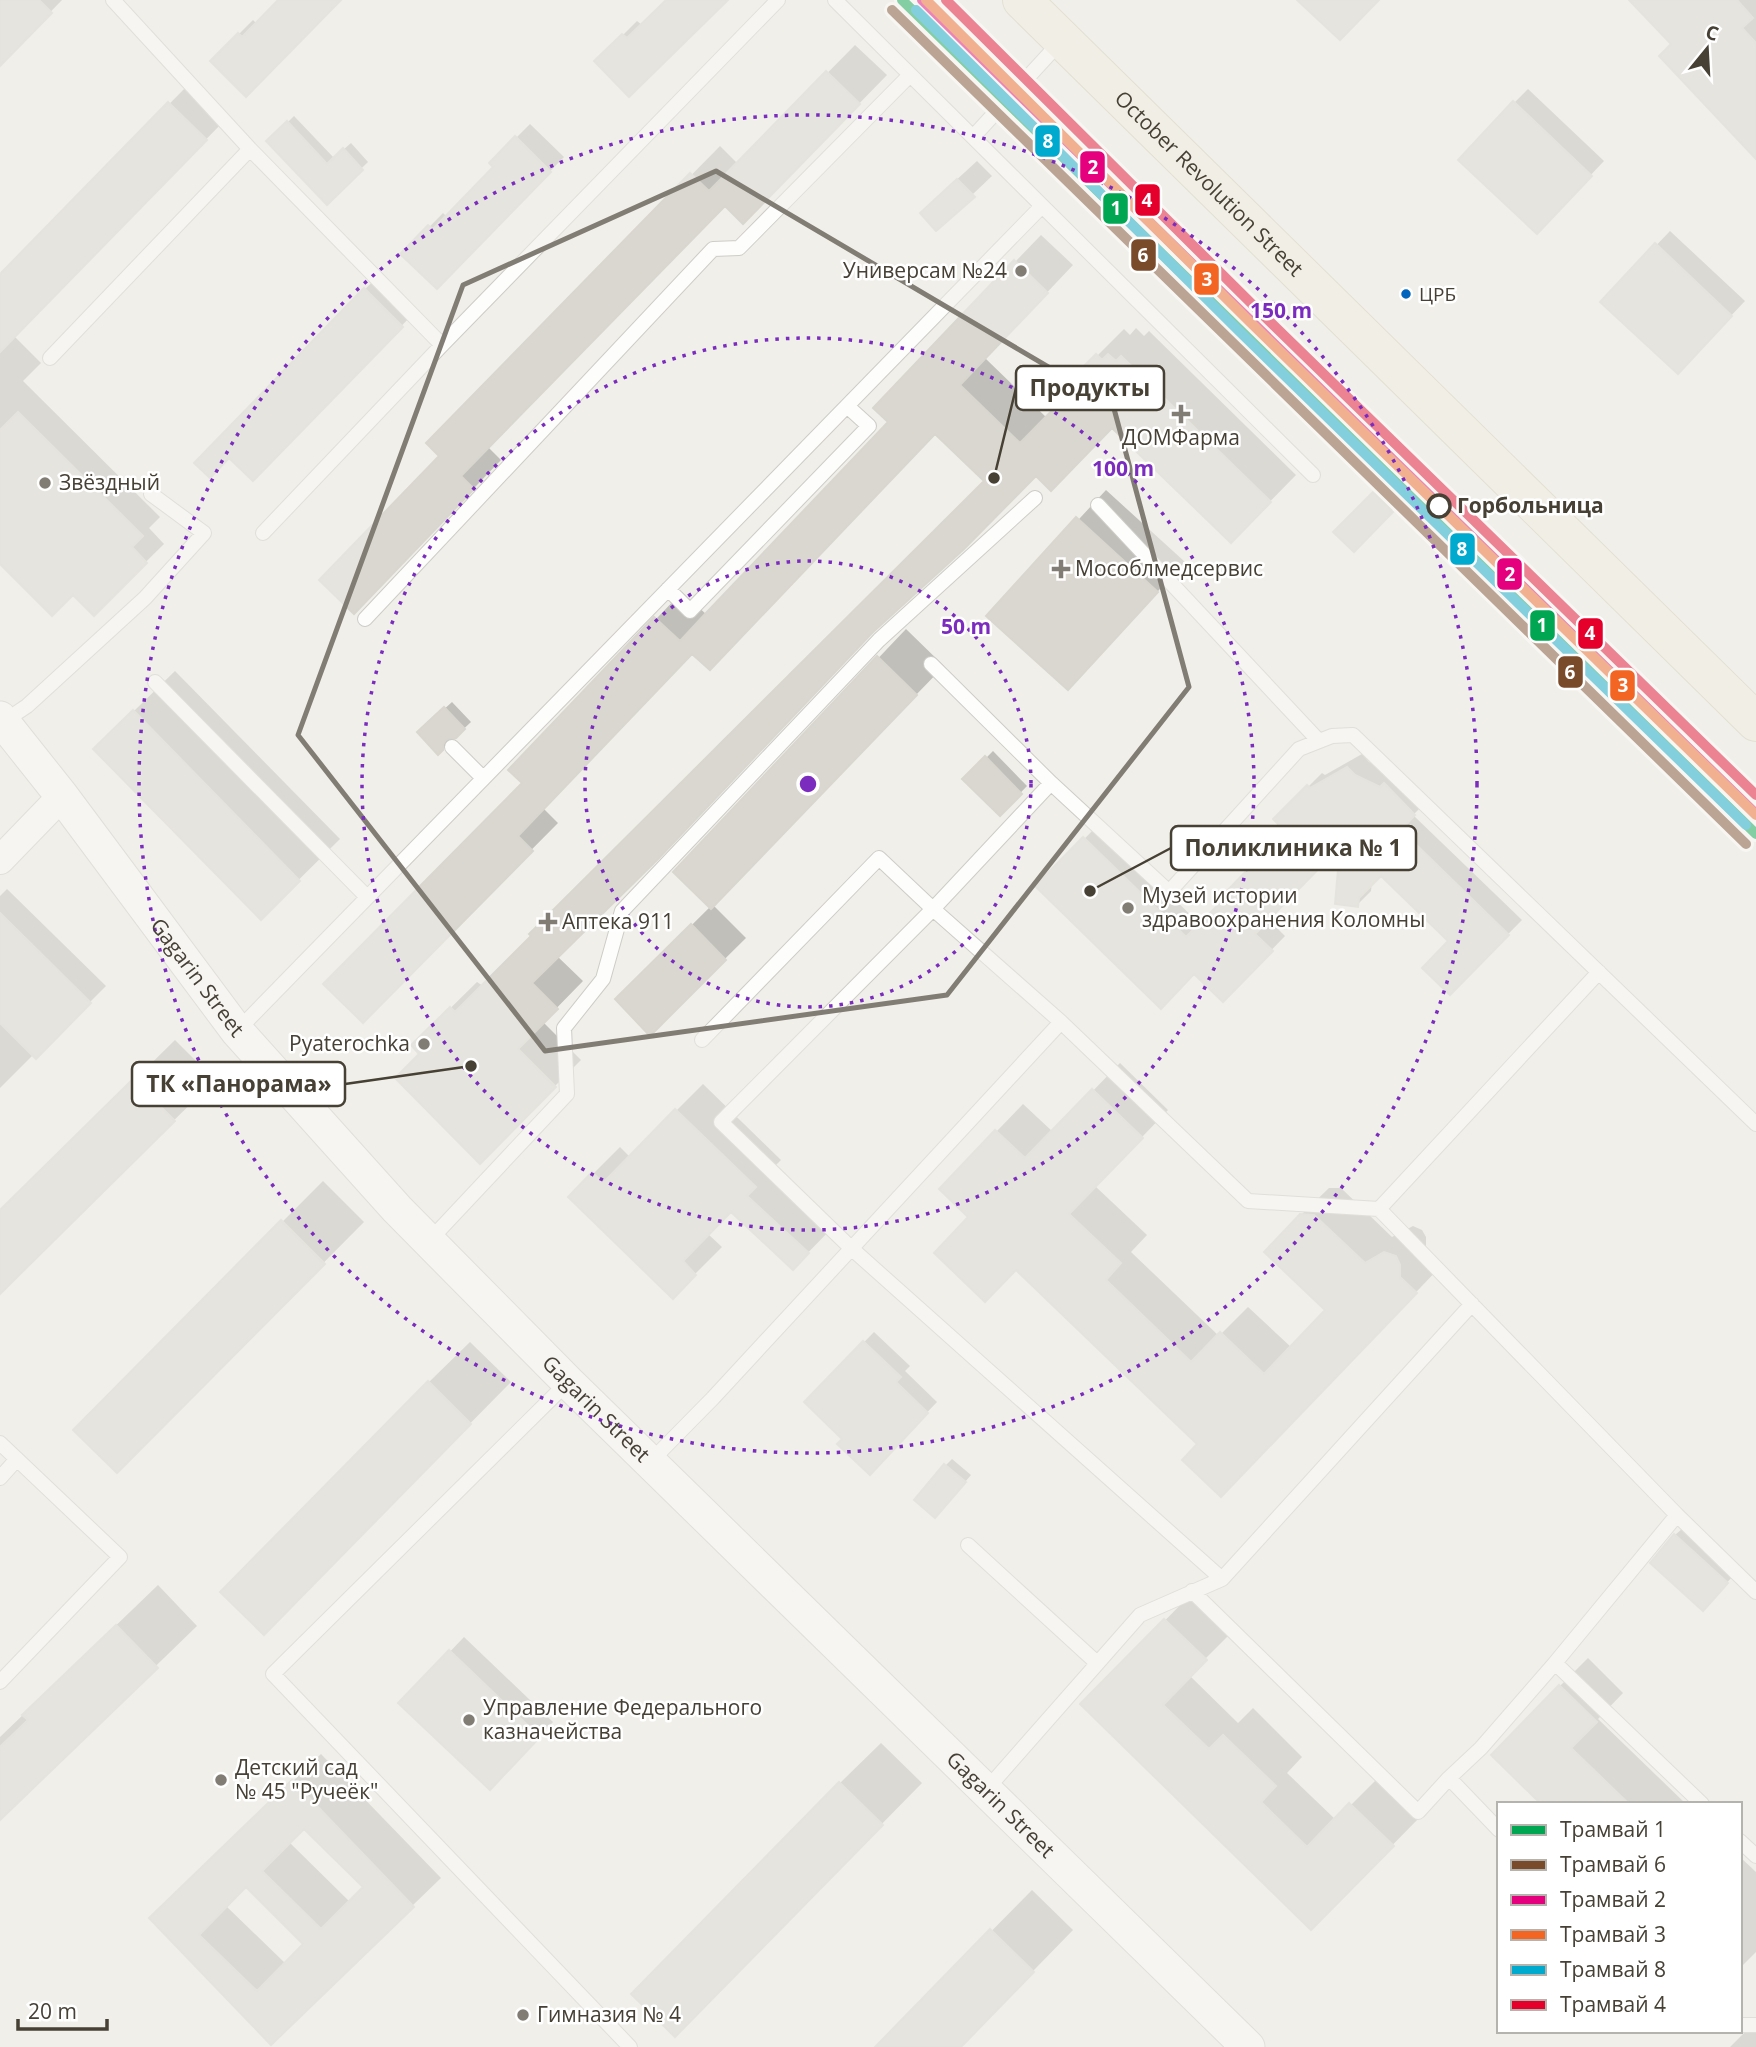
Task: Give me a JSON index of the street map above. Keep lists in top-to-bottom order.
{
  "streets": {
    "main road": ["October Revolution Street"],
    "street": ["Gagarin Street"]
  },
  "places": {
    "other": [
      "Универсам №24",
      "ЦРБ",
      "Продукты",
      "Звёздный",
      "Горбольница",
      "Поликлиника № 1",
      "Музей истории здравоохранения Коломны",
      "Pyaterochka",
      "ТК «Панорама»",
      "Управление Федерального казначейства",
      "Детский сад № 45 \"Ручеёк\"",
      "Гимназия № 4"
    ],
    "health": ["ДОМФарма", "Мособлмедсервис", "Аптека 911"]
  },
  "lines": [
    "tram line 1",
    "tram line 2",
    "tram line 3",
    "tram line 4",
    "tram line 6",
    "tram line 8"
  ],
  "legend": [
    "Трамвай 1",
    "Трамвай 6",
    "Трамвай 2",
    "Трамвай 3",
    "Трамвай 8",
    "Трамвай 4"
  ],
  "scale_bar": "20 m",
  "north": "top",
  "rings": ["150 m", "100 m", "50 m"]
}
